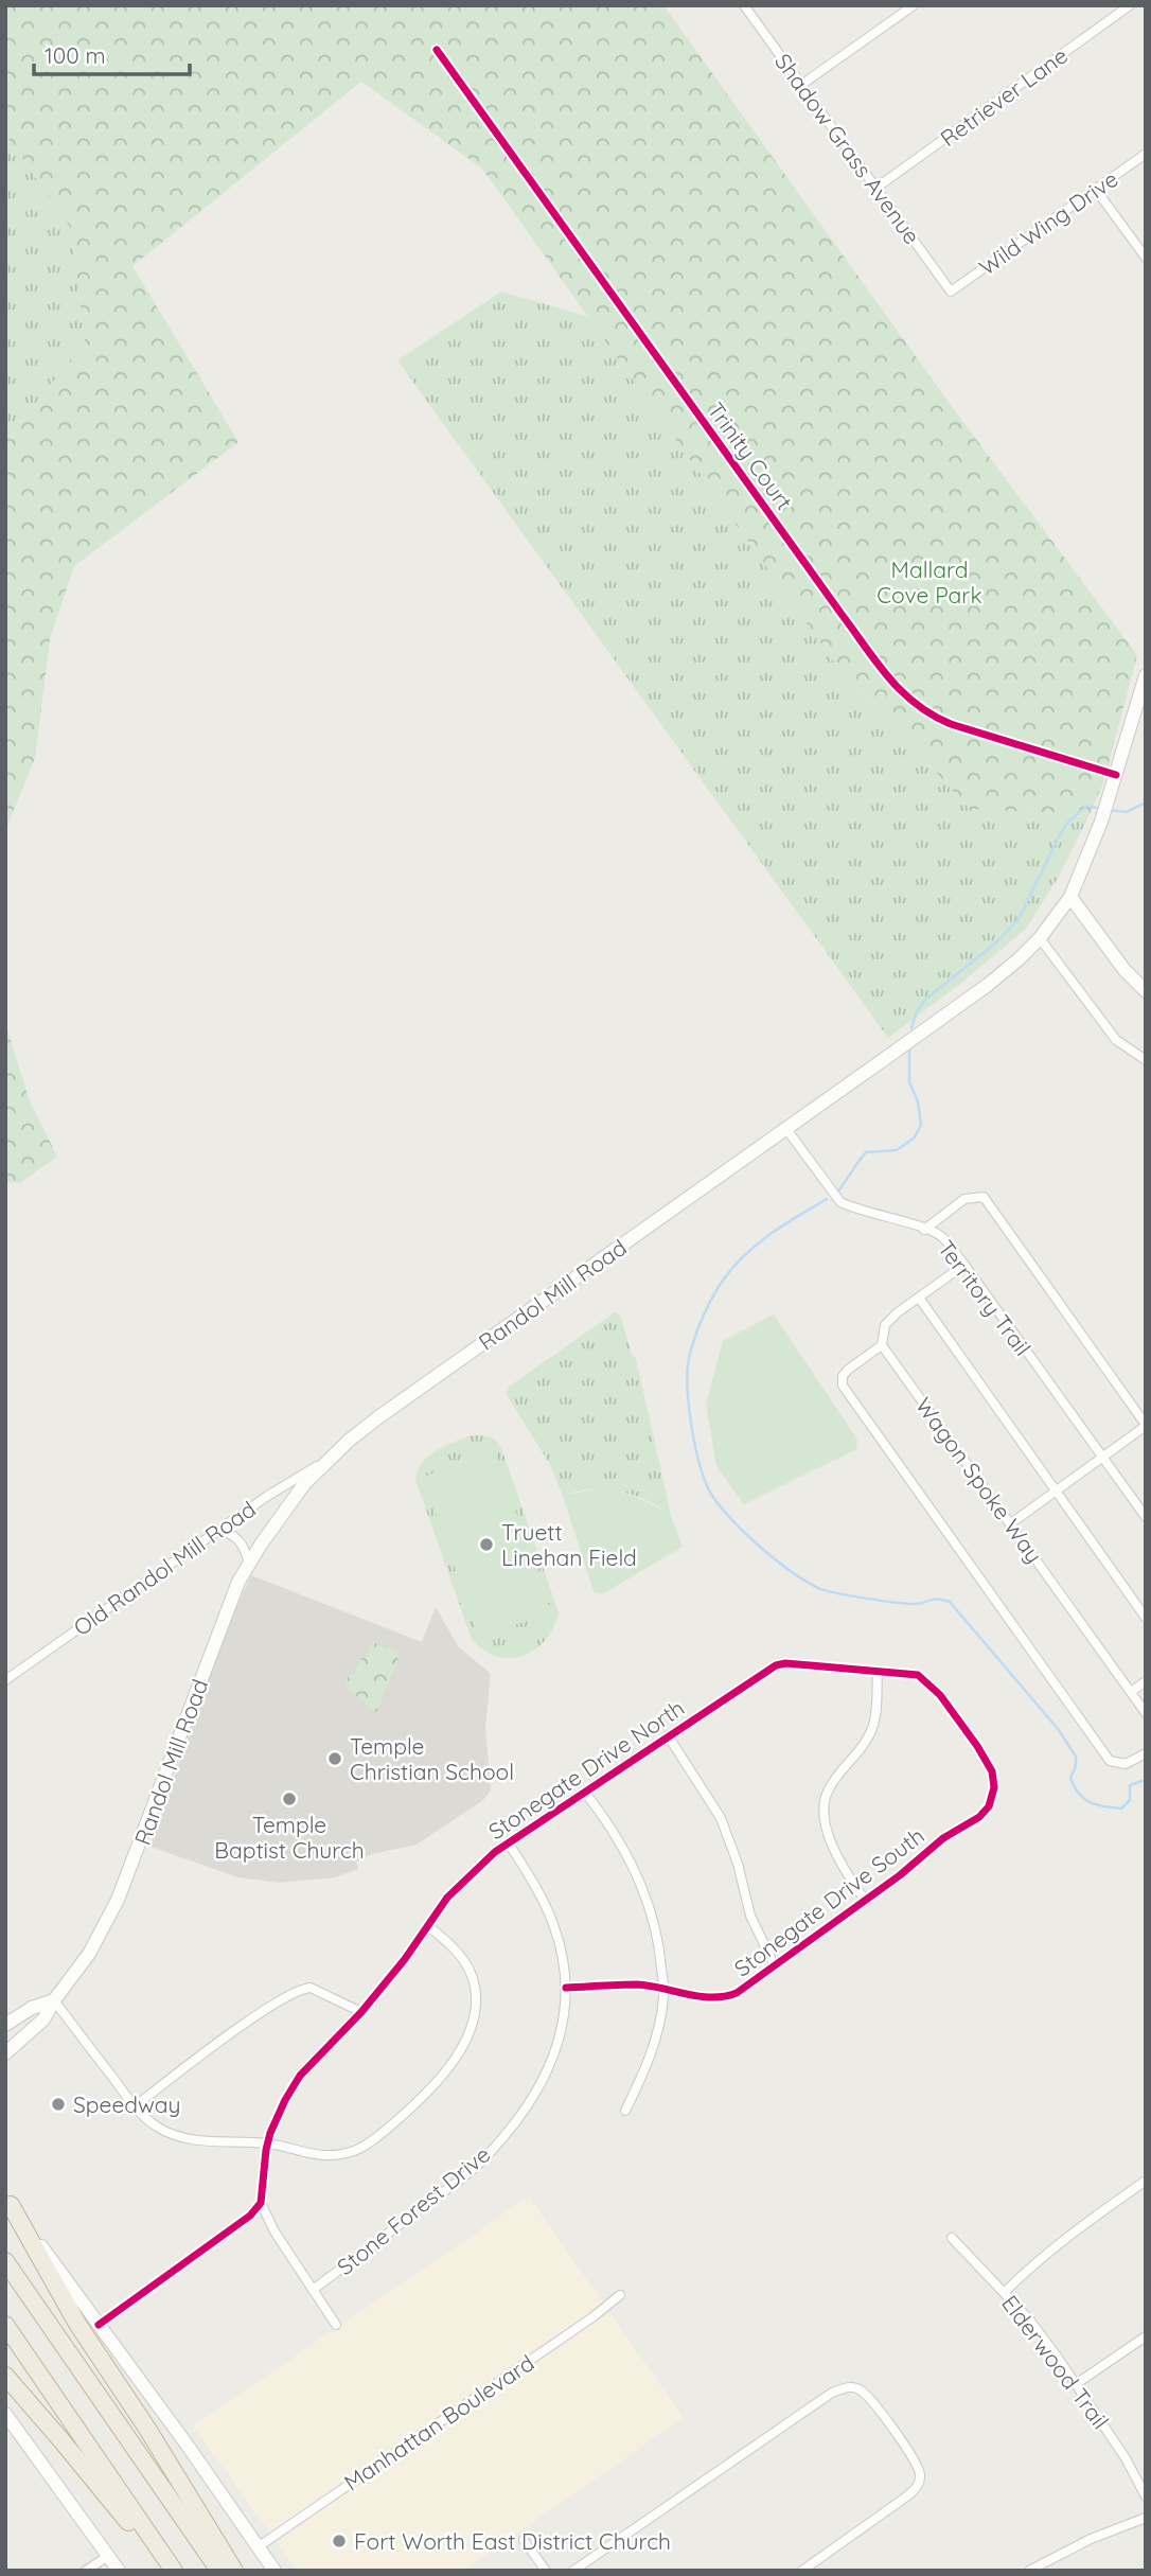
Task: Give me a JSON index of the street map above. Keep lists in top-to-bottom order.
{
  "streets": {
    "main road": ["Randol Mill Road"],
    "street": [
      "Retriever Lane",
      "Shadow Grass Avenue",
      "Wild Wing Drive",
      "Trinity Court",
      "Territory Trail",
      "Wagon Spoke Way",
      "Old Randol Mill Road",
      "Stonegate Drive North",
      "Stonegate Drive South",
      "Stone Forest Drive",
      "Elderwood Trail",
      "Manhattan Boulevard"
    ]
  },
  "crossings": [
    ["Retriever Lane", "Shadow Grass Avenue"],
    ["Shadow Grass Avenue", "Wild Wing Drive"],
    ["Trinity Court", "Randol Mill Road"],
    ["Randol Mill Road", "Territory Trail"],
    ["Randol Mill Road", "Old Randol Mill Road"],
    ["Stonegate Drive North", "Stonegate Drive South"],
    ["Stonegate Drive North", "Stone Forest Drive"],
    ["Stonegate Drive South", "Stone Forest Drive"]
  ],
  "parks": ["Mallard Cove Park"],
  "places": [
    "Truett Linehan Field",
    "Temple Christian School",
    "Temple Baptist Church",
    "Speedway",
    "Fort Worth East District Church"
  ],
  "scale_bar": "100 m"
}
